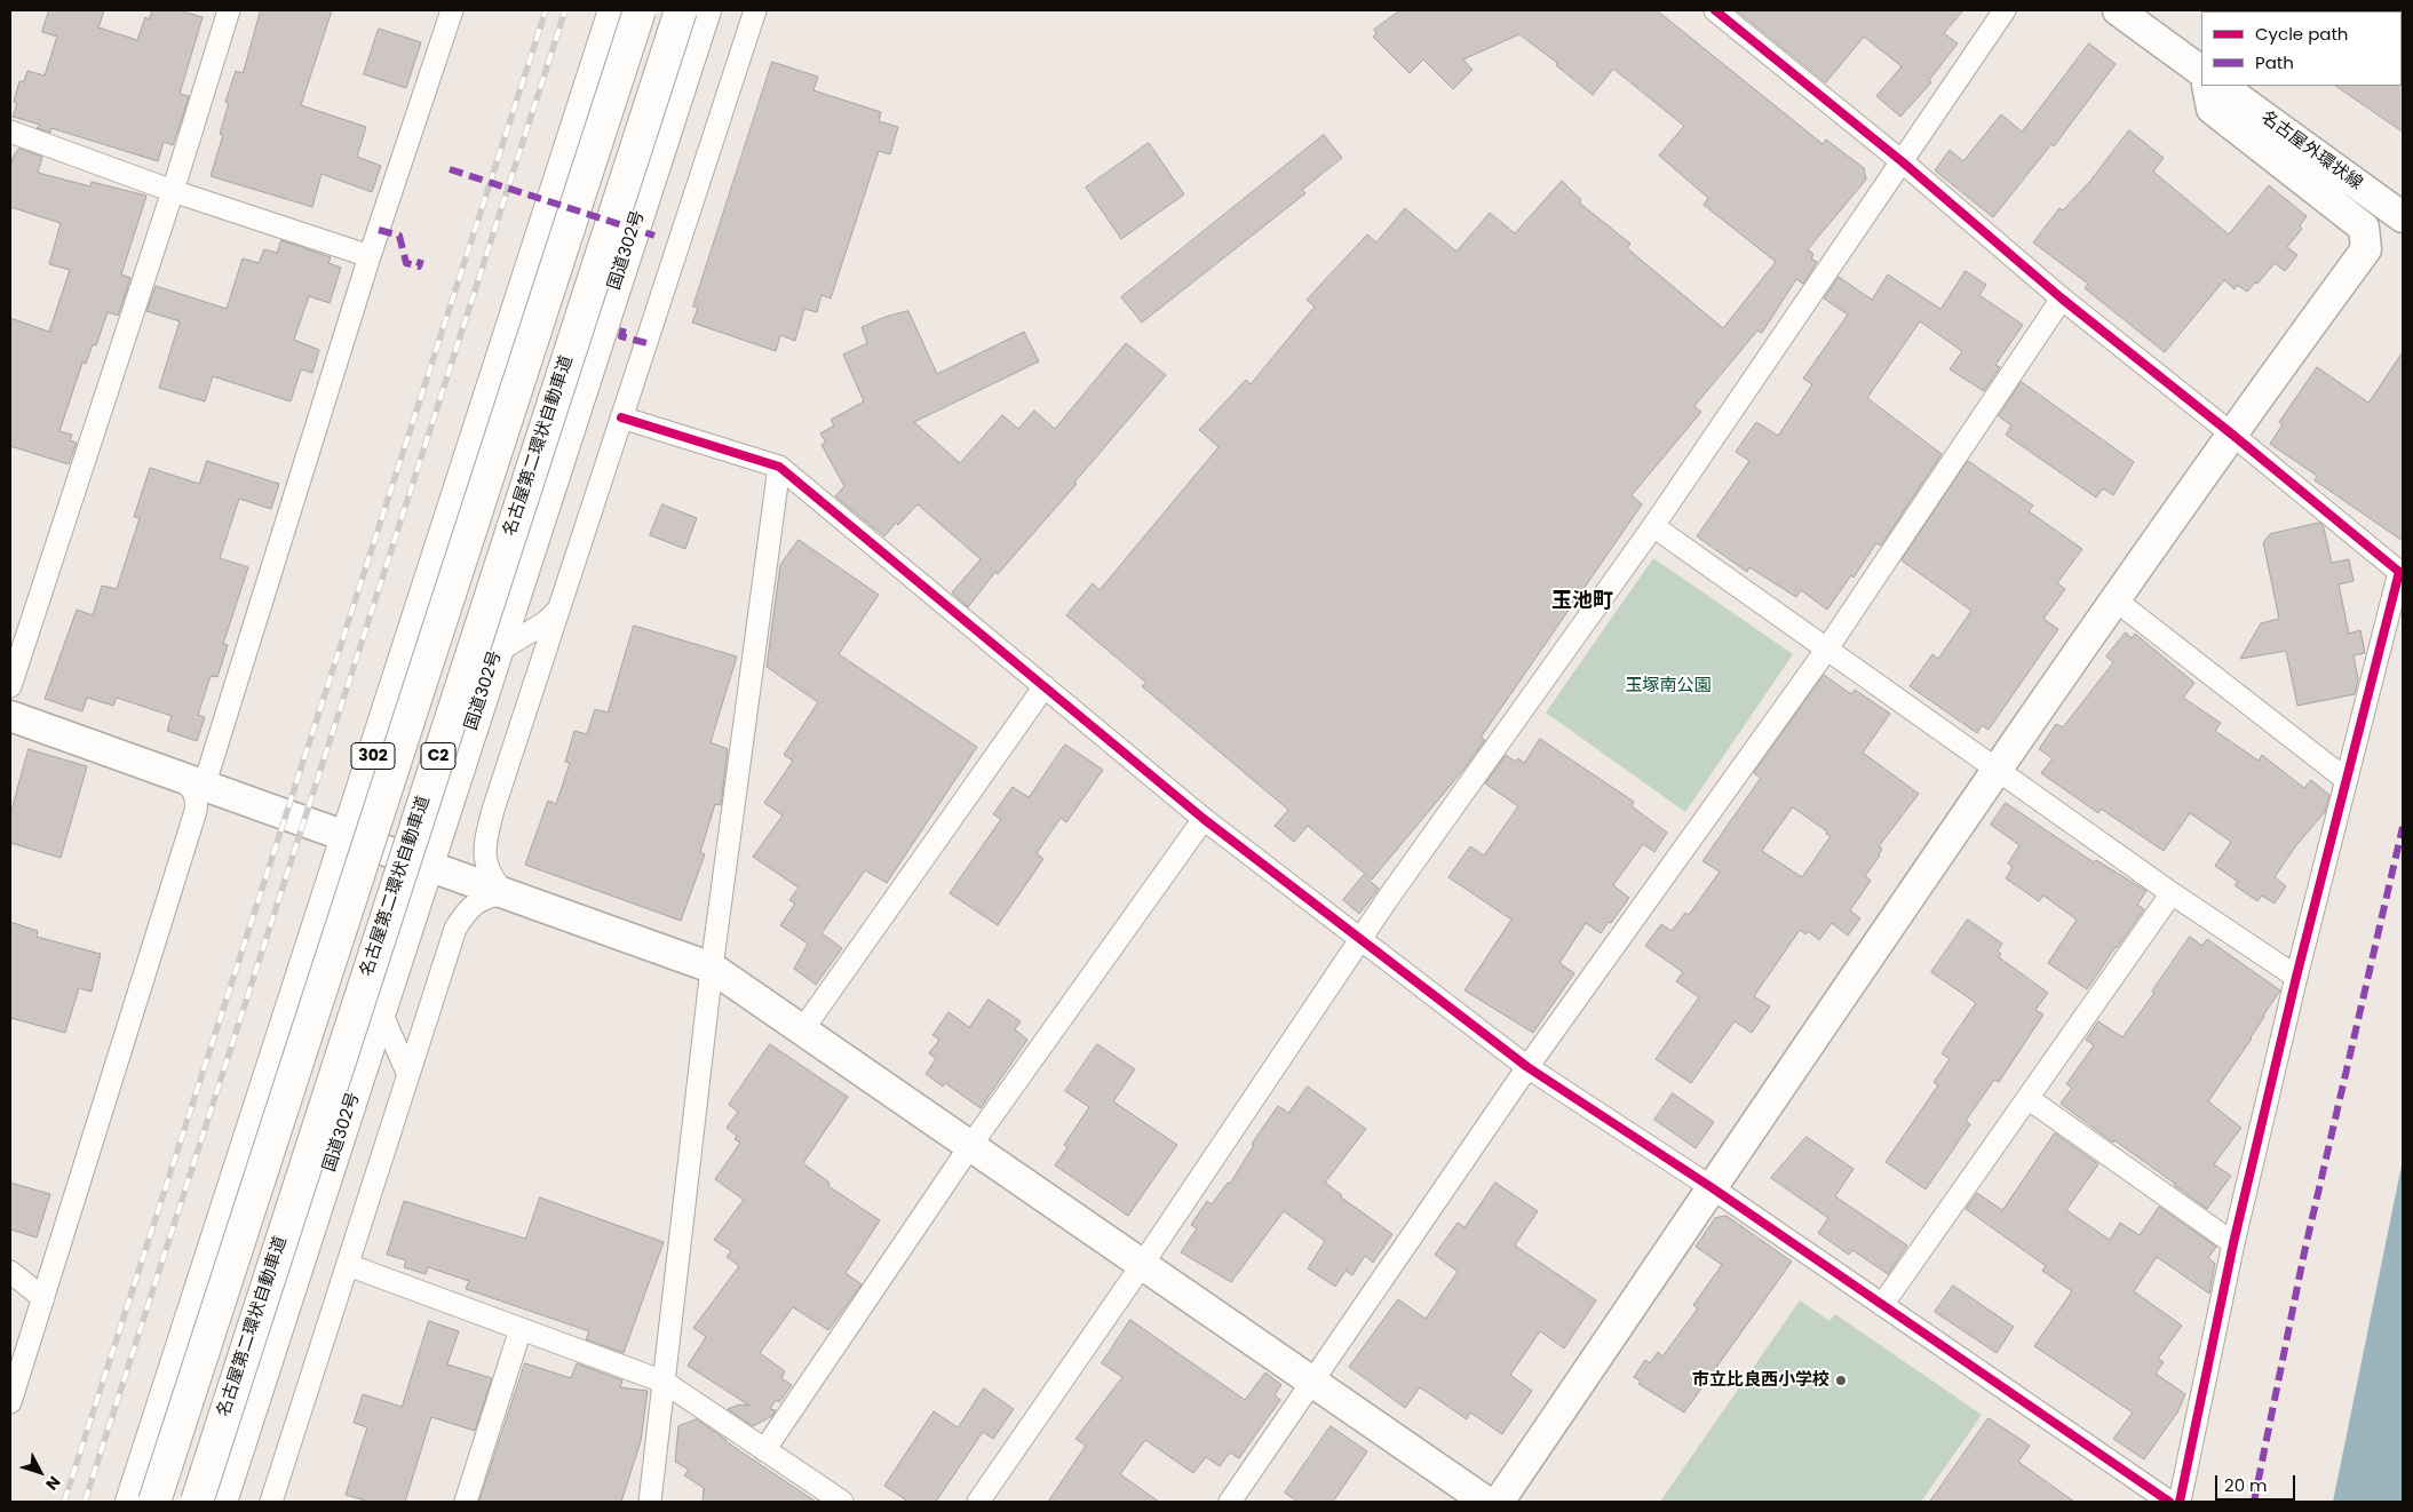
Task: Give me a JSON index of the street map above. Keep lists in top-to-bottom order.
{
  "streets": {
    "highway": [
      "国道302号",
      "名古屋第二環状自動車道",
      "302",
      "C2"
    ],
    "street": ["名古屋外環状線"]
  },
  "districts": ["玉池町"],
  "parks": ["玉塚南公園"],
  "places": ["市立比良西小学校"],
  "legend": ["Cycle path", "Path"],
  "scale_bar": "20 m",
  "north": "bottom right"
}
